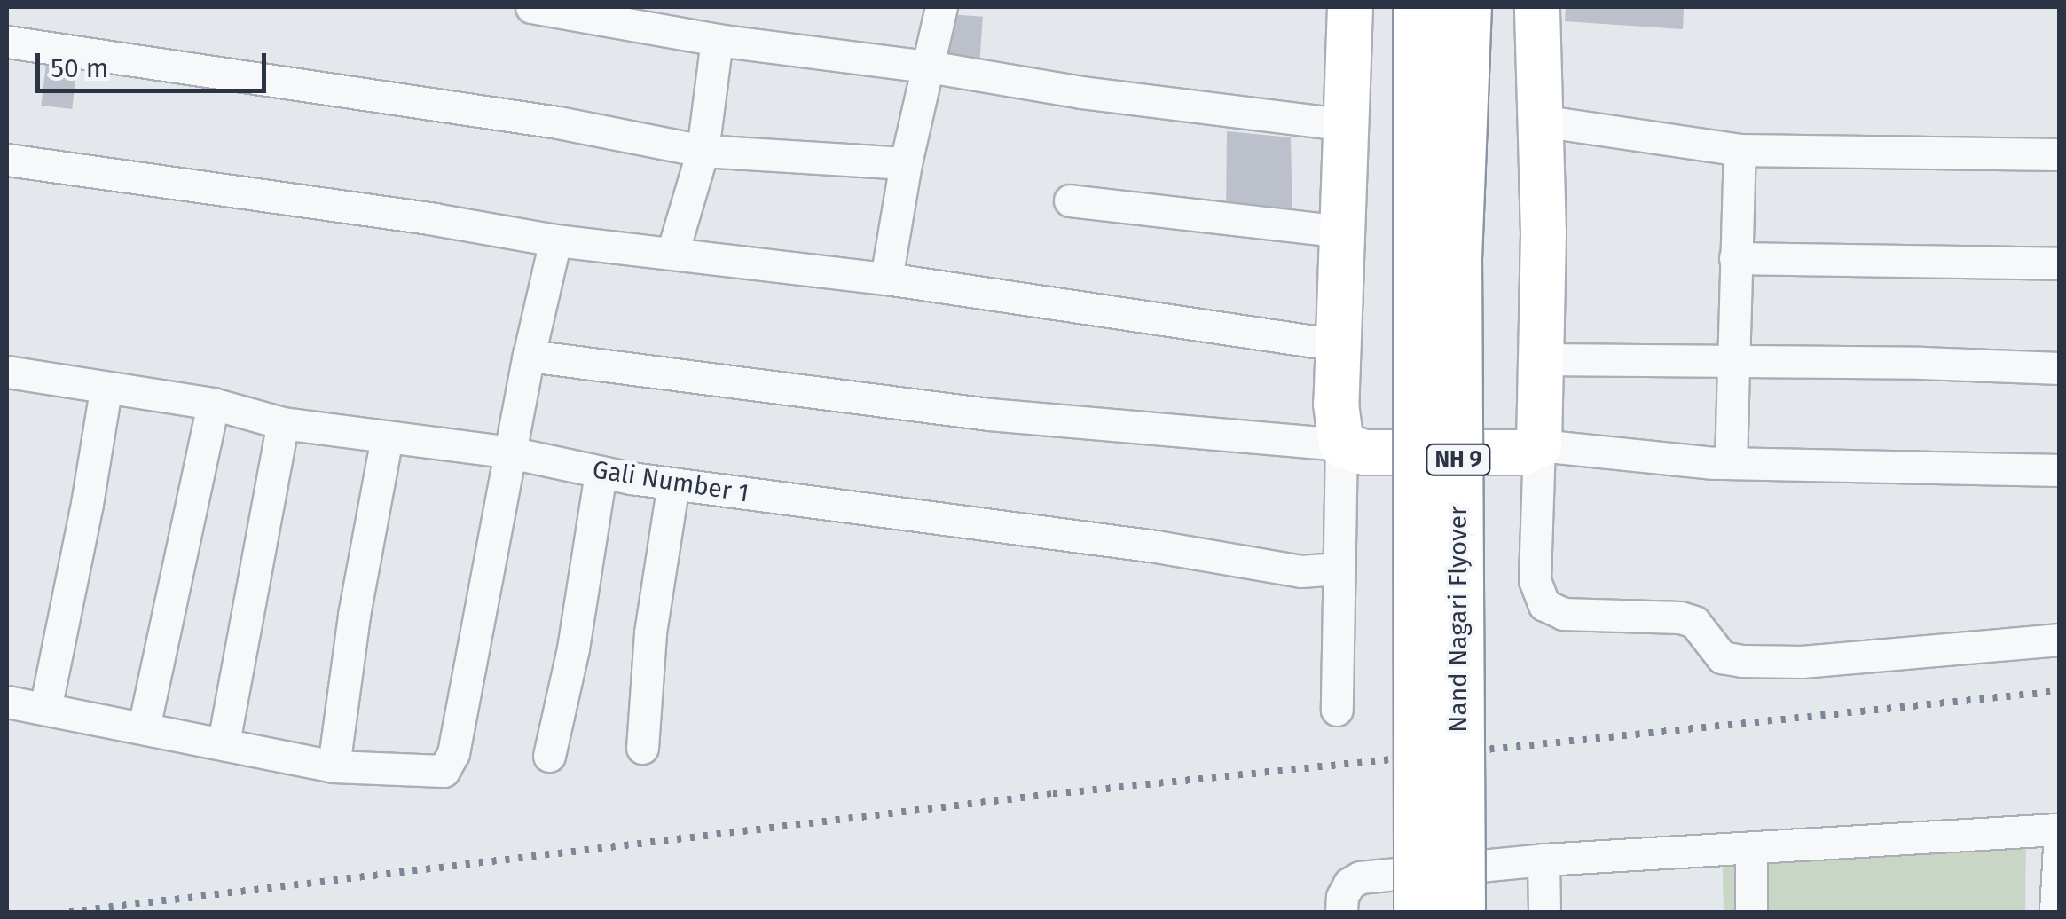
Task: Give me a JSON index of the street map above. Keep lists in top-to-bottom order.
{
  "streets": {
    "highway": ["NH 9", "Nand Nagari Flyover"],
    "street": ["Gali Number 1"]
  },
  "scale_bar": "50 m"
}
